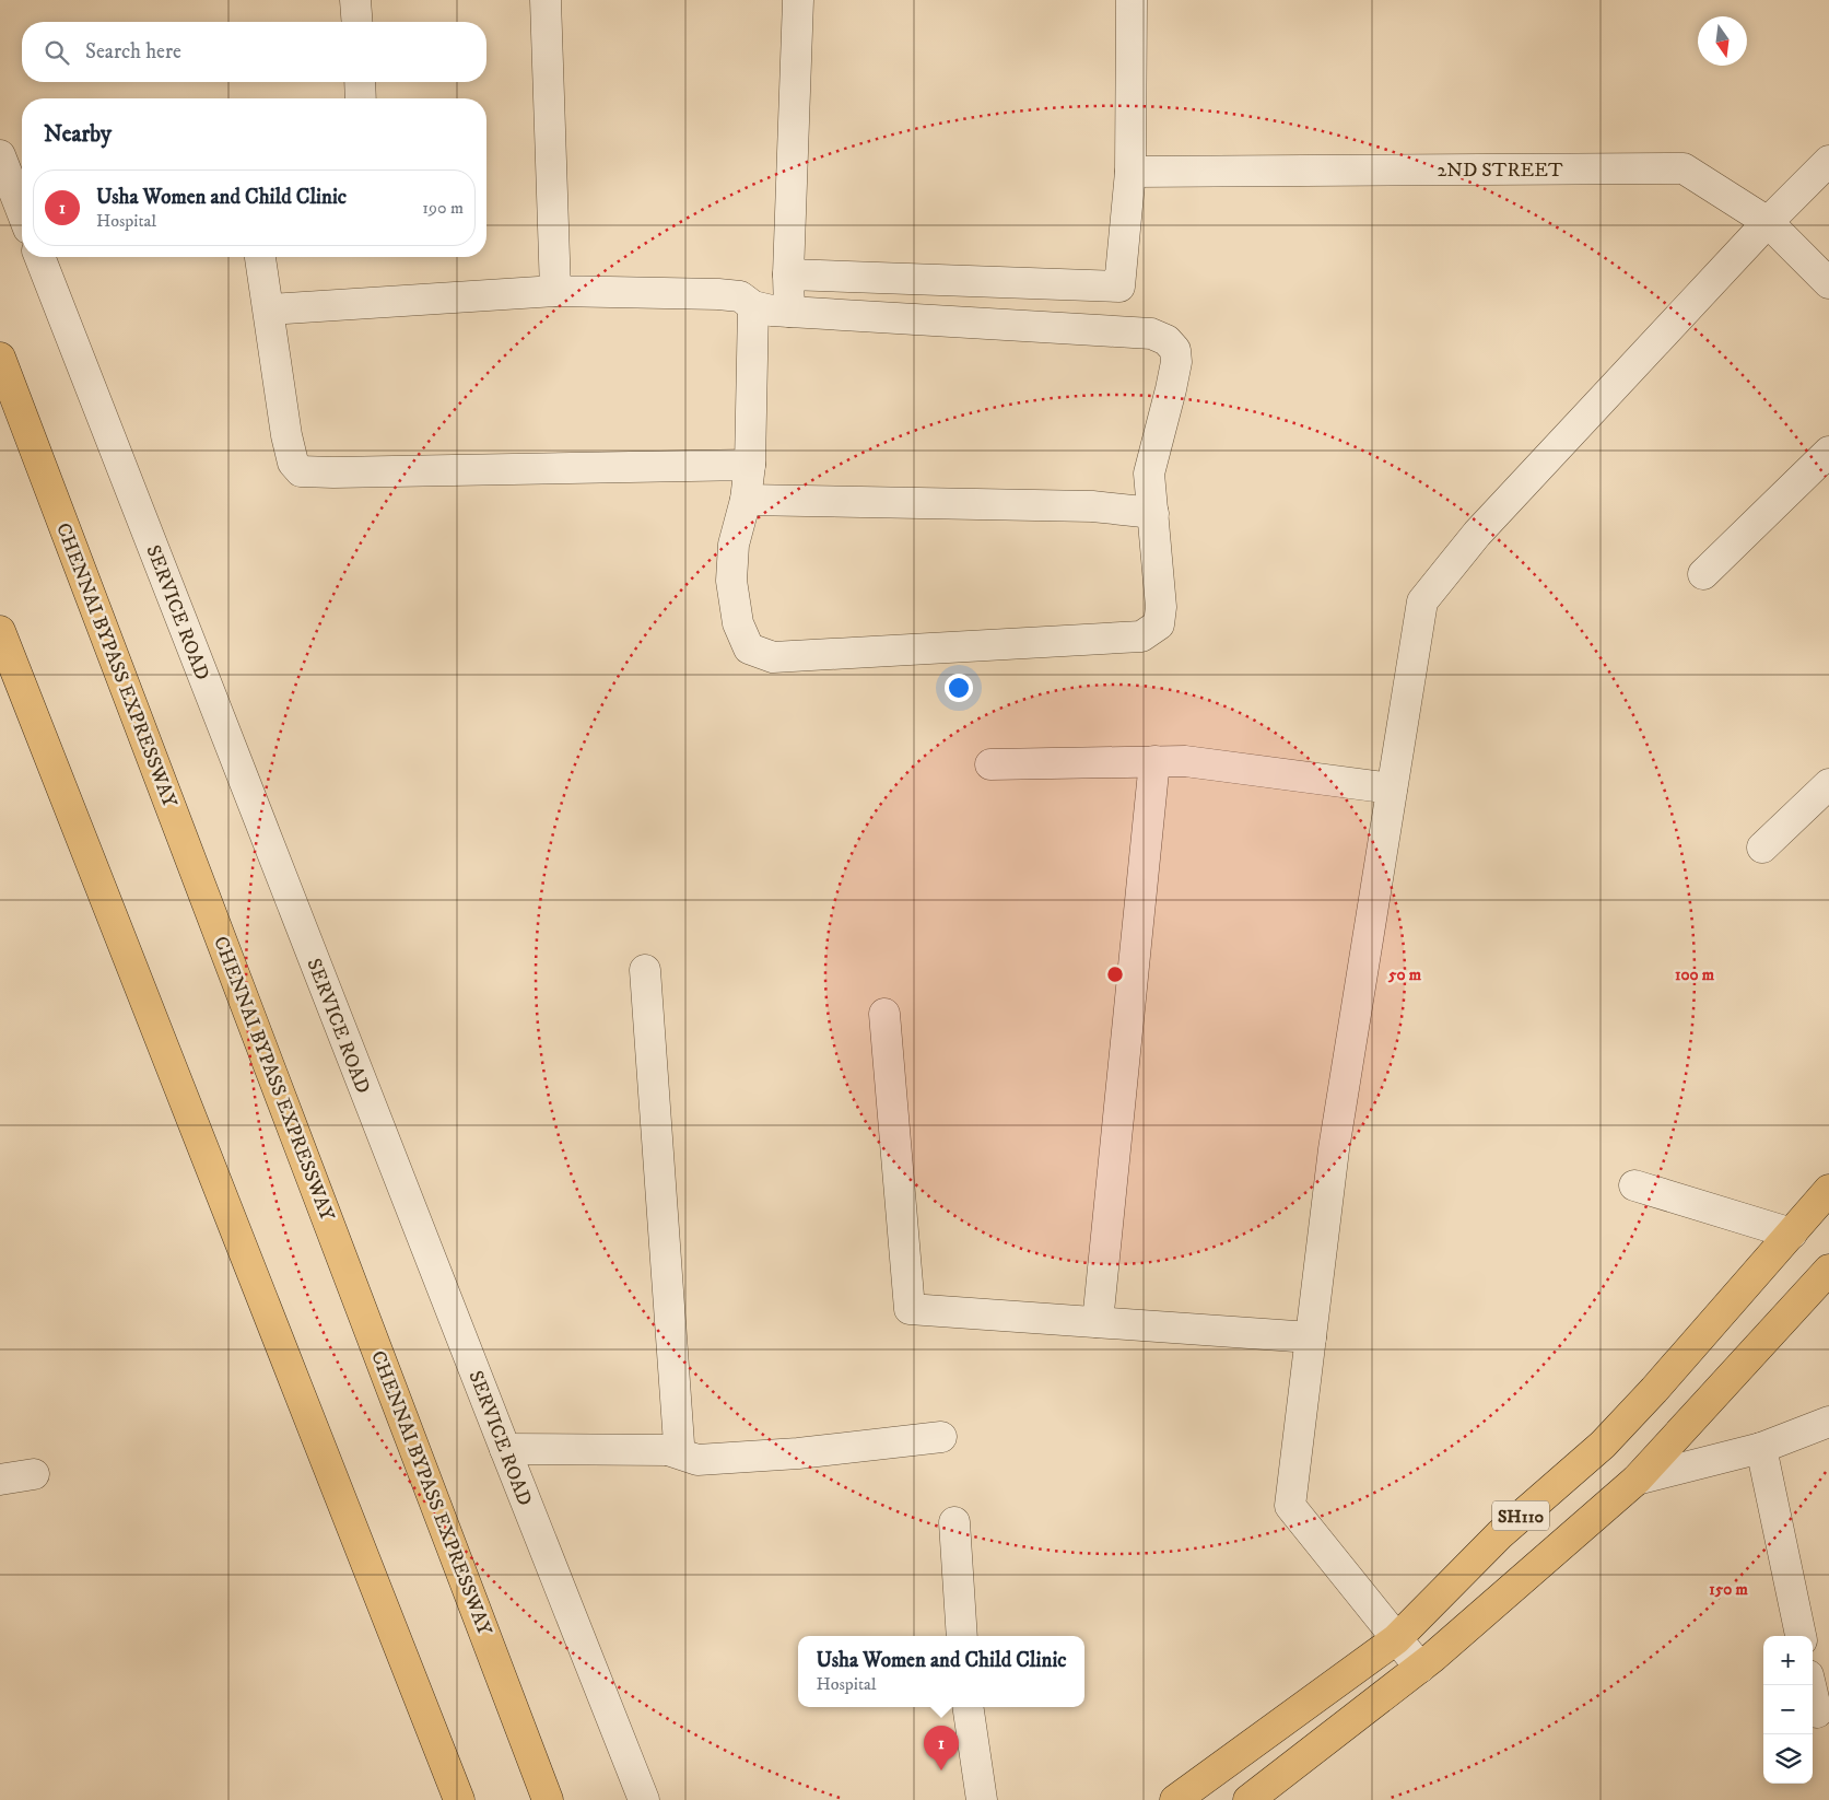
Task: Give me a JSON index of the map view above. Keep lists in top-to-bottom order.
{
  "streets": {
    "main road": ["CHENNAI BYPASS EXPRESSWAY", "SH110"],
    "street": ["2ND STREET", "SERVICE ROAD"]
  },
  "north": "bottom",
  "page": {
    "search": "Search here",
    "heading": "Nearby",
    "list": [
      {
        "mark": "1",
        "name": "Usha Women and Child Clinic",
        "note": "Hospital",
        "value": "190 m"
      }
    ],
    "map_buttons": ["+", "−"],
    "popup": ["Usha Women and Child Clinic", "Hospital"],
    "pins": "1"
  },
  "rings": ["50 m", "100 m", "150 m"]
}
